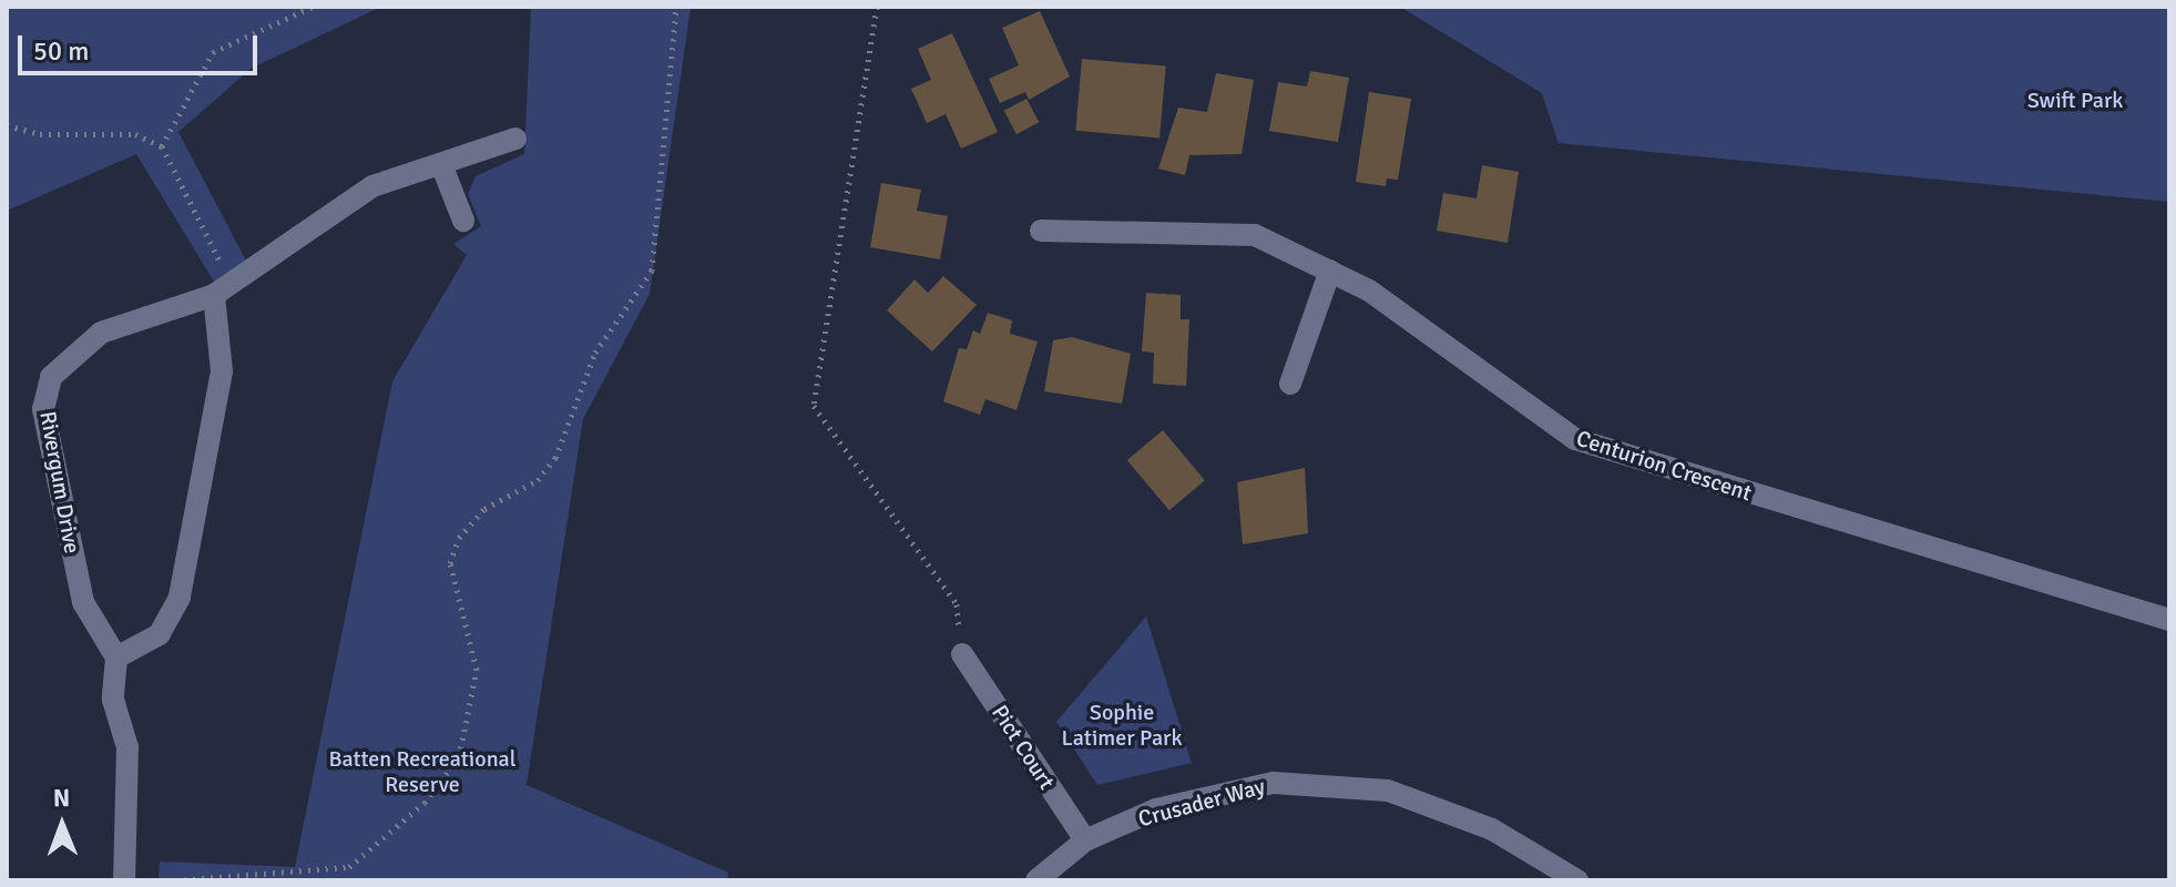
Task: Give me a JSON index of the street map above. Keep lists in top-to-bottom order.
{
  "streets": {
    "street": [
      "Centurion Crescent",
      "Rivergum Drive",
      "Pict Court",
      "Crusader Way"
    ]
  },
  "crossings": [
    ["Pict Court", "Crusader Way"]
  ],
  "parks": ["Swift Park", "Sophie Latimer Park", "Batten Recreational Reserve"],
  "scale_bar": "50 m",
  "north": "top"
}
